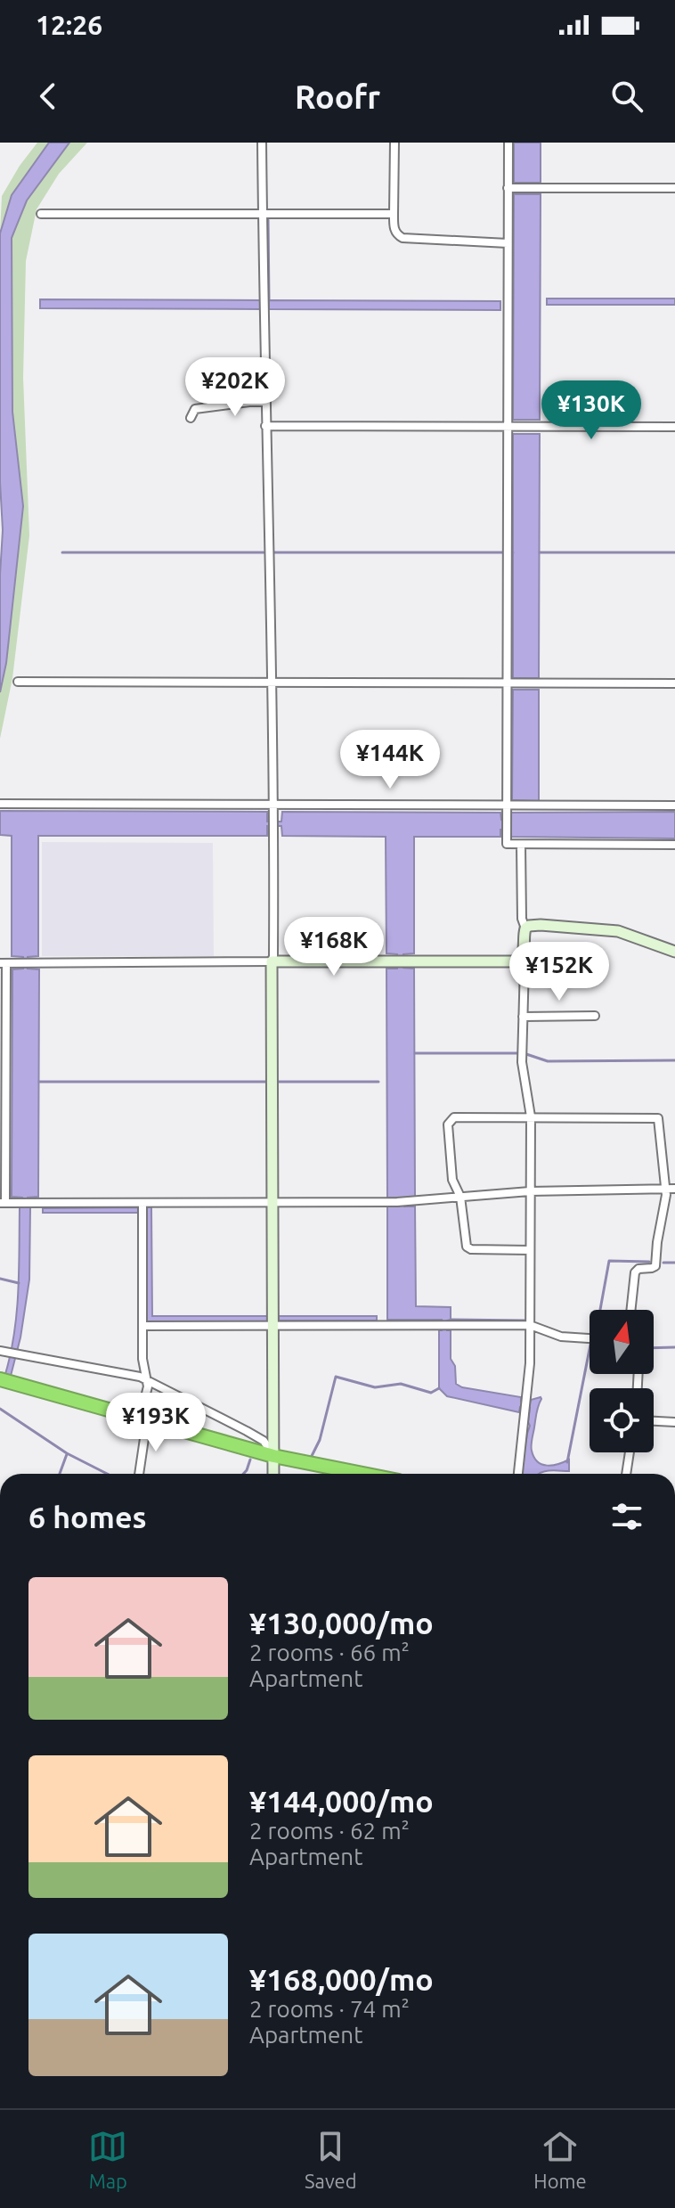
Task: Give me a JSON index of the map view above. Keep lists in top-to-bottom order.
{
  "north": "top",
  "page": {
    "status": "12:26",
    "header": "Roofr",
    "price": [
      "¥202K",
      "¥130K",
      "¥144K",
      "¥168K",
      "¥152K",
      "¥193K"
    ],
    "heading": "6 homes",
    "list": [
      {
        "name": "¥130,000/mo",
        "note": "2 rooms · 66 m² · Apartment"
      },
      {
        "name": "¥144,000/mo",
        "note": "2 rooms · 62 m² · Apartment"
      },
      {
        "name": "¥168,000/mo",
        "note": "2 rooms · 74 m² · Apartment"
      }
    ],
    "tabs": ["Map", "Saved", "Home"]
  }
}
